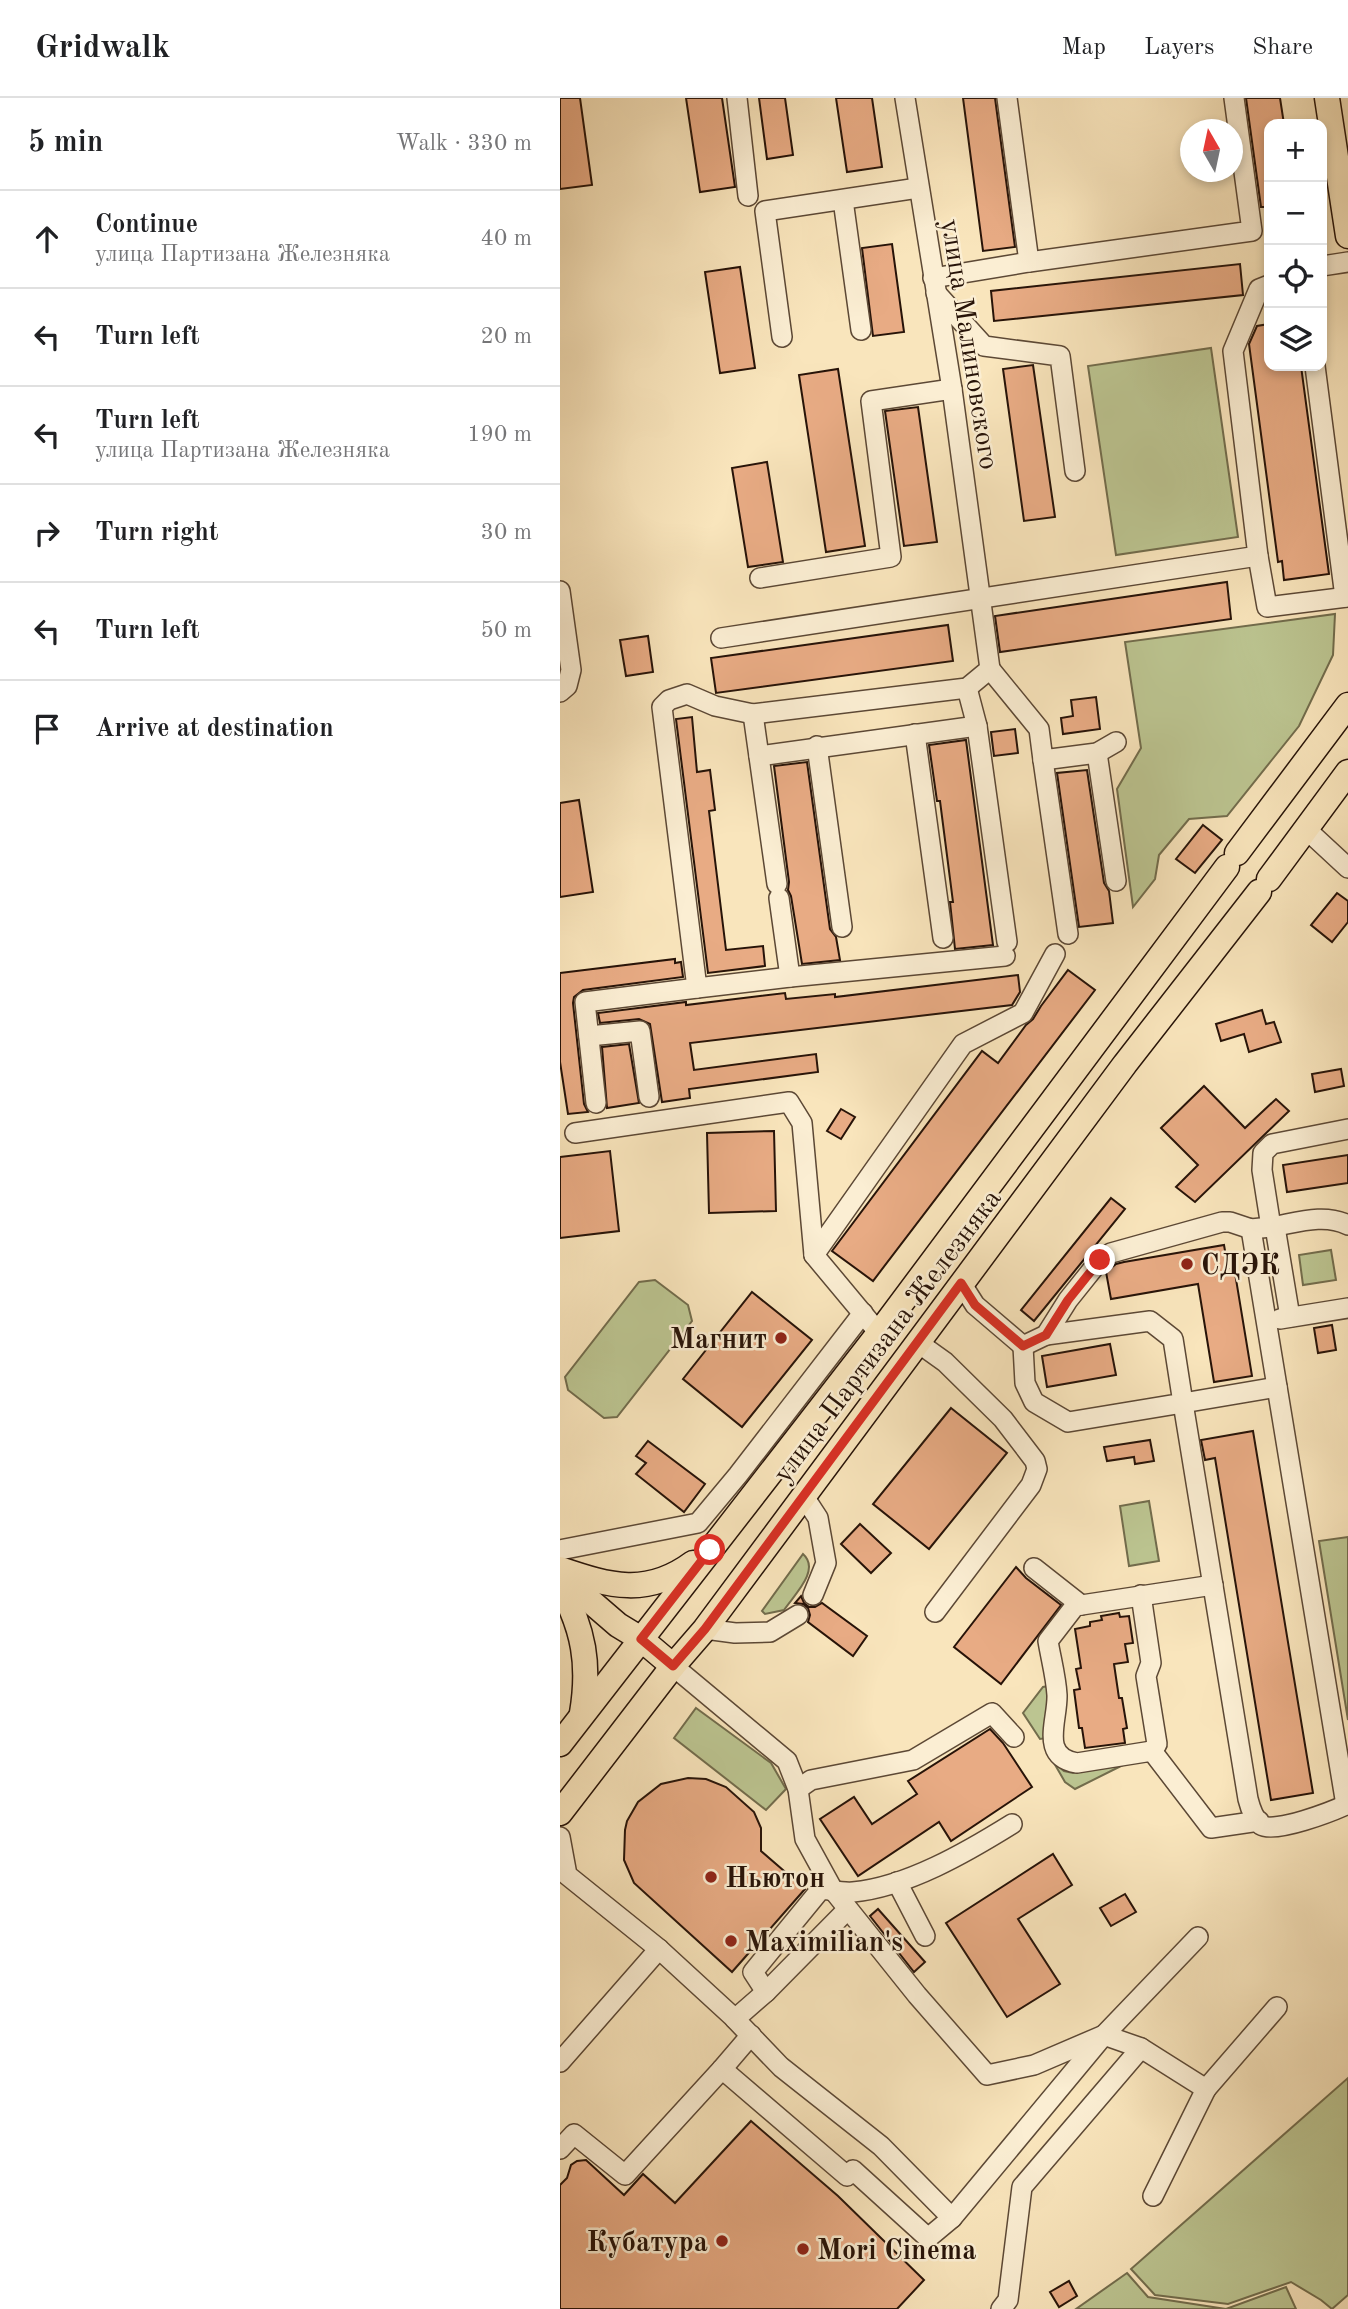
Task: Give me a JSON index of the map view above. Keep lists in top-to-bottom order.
{
  "streets": {
    "main road": ["улица Партизана Железняка"],
    "street": ["улица Малиновского"]
  },
  "places": [
    "СДЭК",
    "Магнит",
    "Ньютон",
    "Maximilian's",
    "Кубатура",
    "Mori Cinema"
  ],
  "north": "top",
  "page": {
    "header": "Gridwalk",
    "nav": ["Map", "Layers", "Share"],
    "heading": ["5 min", "Walk · 330 m"],
    "map_buttons": ["+", "−"],
    "list": [
      ["Continue", "улица Партизана Железняка", "40 m"],
      ["Turn left", "20 m"],
      ["Turn left", "улица Партизана Железняка", "190 m"],
      ["Turn right", "30 m"],
      ["Turn left", "50 m"],
      "Arrive at destination"
    ]
  }
}
